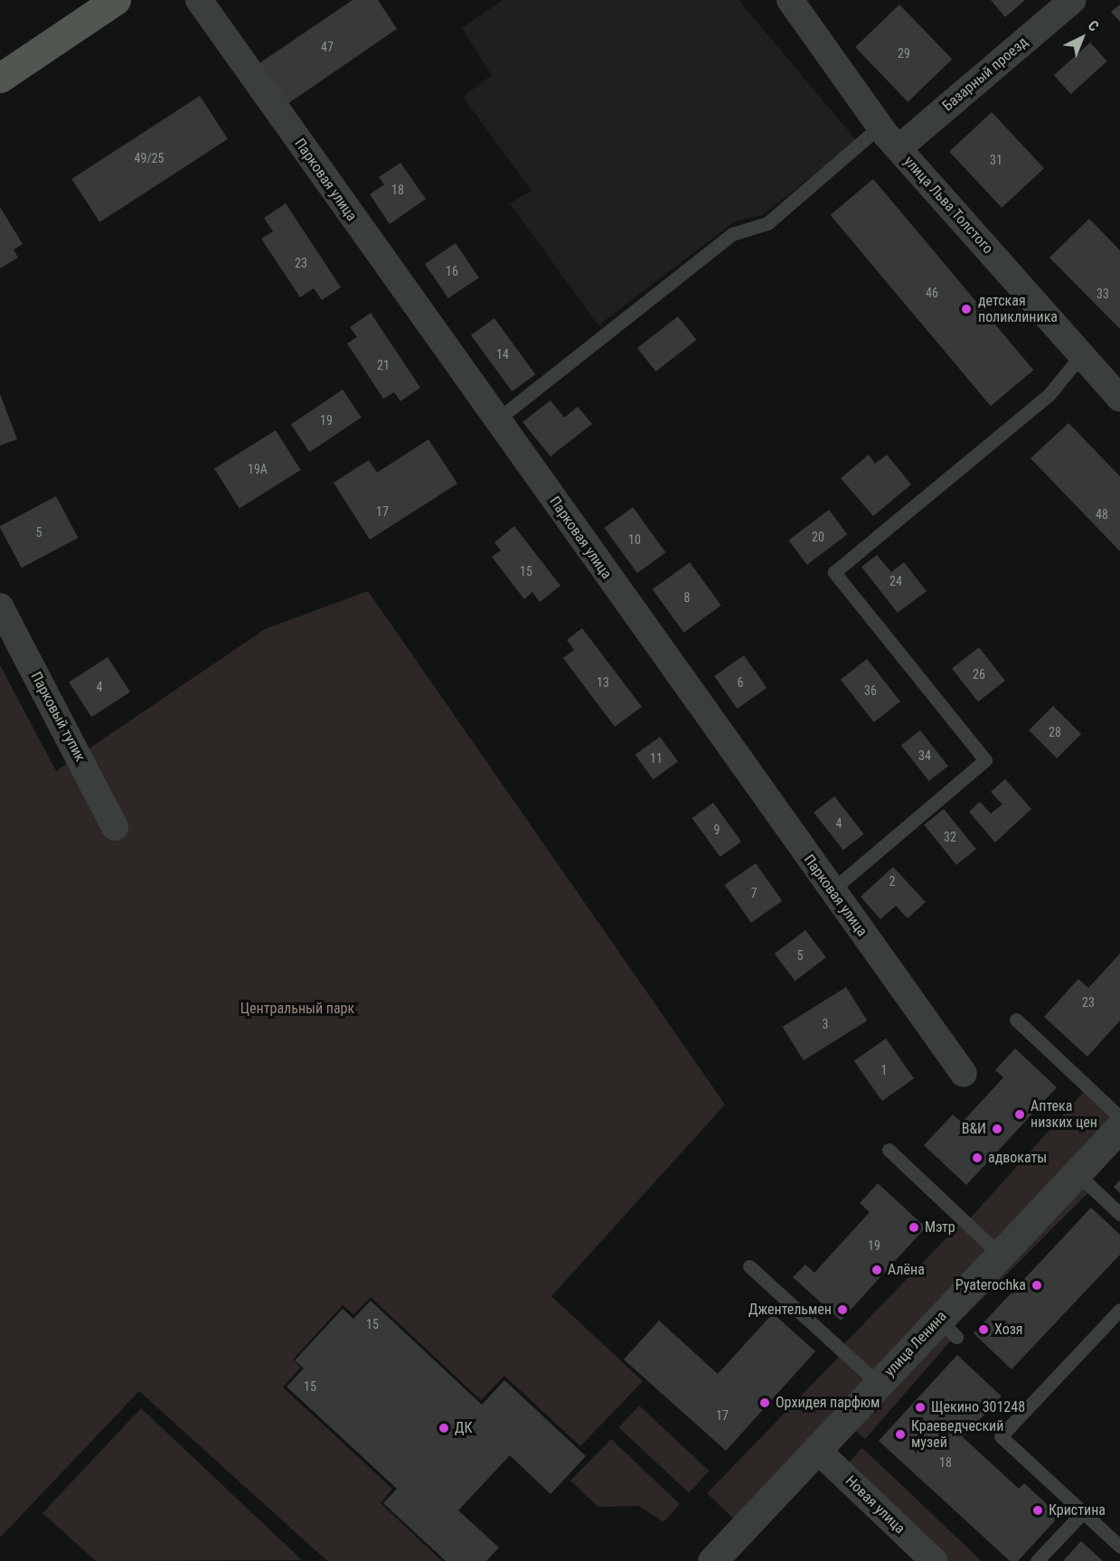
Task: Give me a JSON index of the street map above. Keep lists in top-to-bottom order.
{
  "streets": {
    "street": [
      "Базарный проезд",
      "Парковая улица",
      "улица Льва Толстого",
      "Парковый тупик",
      "улица Ленина",
      "Новая улица"
    ]
  },
  "crossings": [
    ["Базарный проезд", "улица Льва Толстого"],
    ["улица Ленина", "Новая улица"]
  ],
  "parks": ["Центральный парк"],
  "places": [
    "детская поликлиника",
    "Аптека низких цен",
    "В&И",
    "адвокаты",
    "Мэтр",
    "Алёна",
    "Pyaterochka",
    "Джентельмен",
    "Хозя",
    "Орхидея парфюм",
    "Щекино 301248",
    "ДК",
    "Краеведческий музей",
    "Кристина"
  ],
  "house_numbers": [
    "47",
    "29",
    "49/25",
    "31",
    "18",
    "23",
    "16",
    "46",
    "33",
    "14",
    "21",
    "19",
    "19А",
    "17",
    "48",
    "5",
    "20",
    "10",
    "15",
    "24",
    "8",
    "26",
    "13",
    "6",
    "4",
    "36",
    "28",
    "34",
    "11",
    "4",
    "9",
    "32",
    "2",
    "7",
    "5",
    "23",
    "3",
    "1",
    "19",
    "15",
    "15",
    "17",
    "18"
  ],
  "north": "top right"
}
